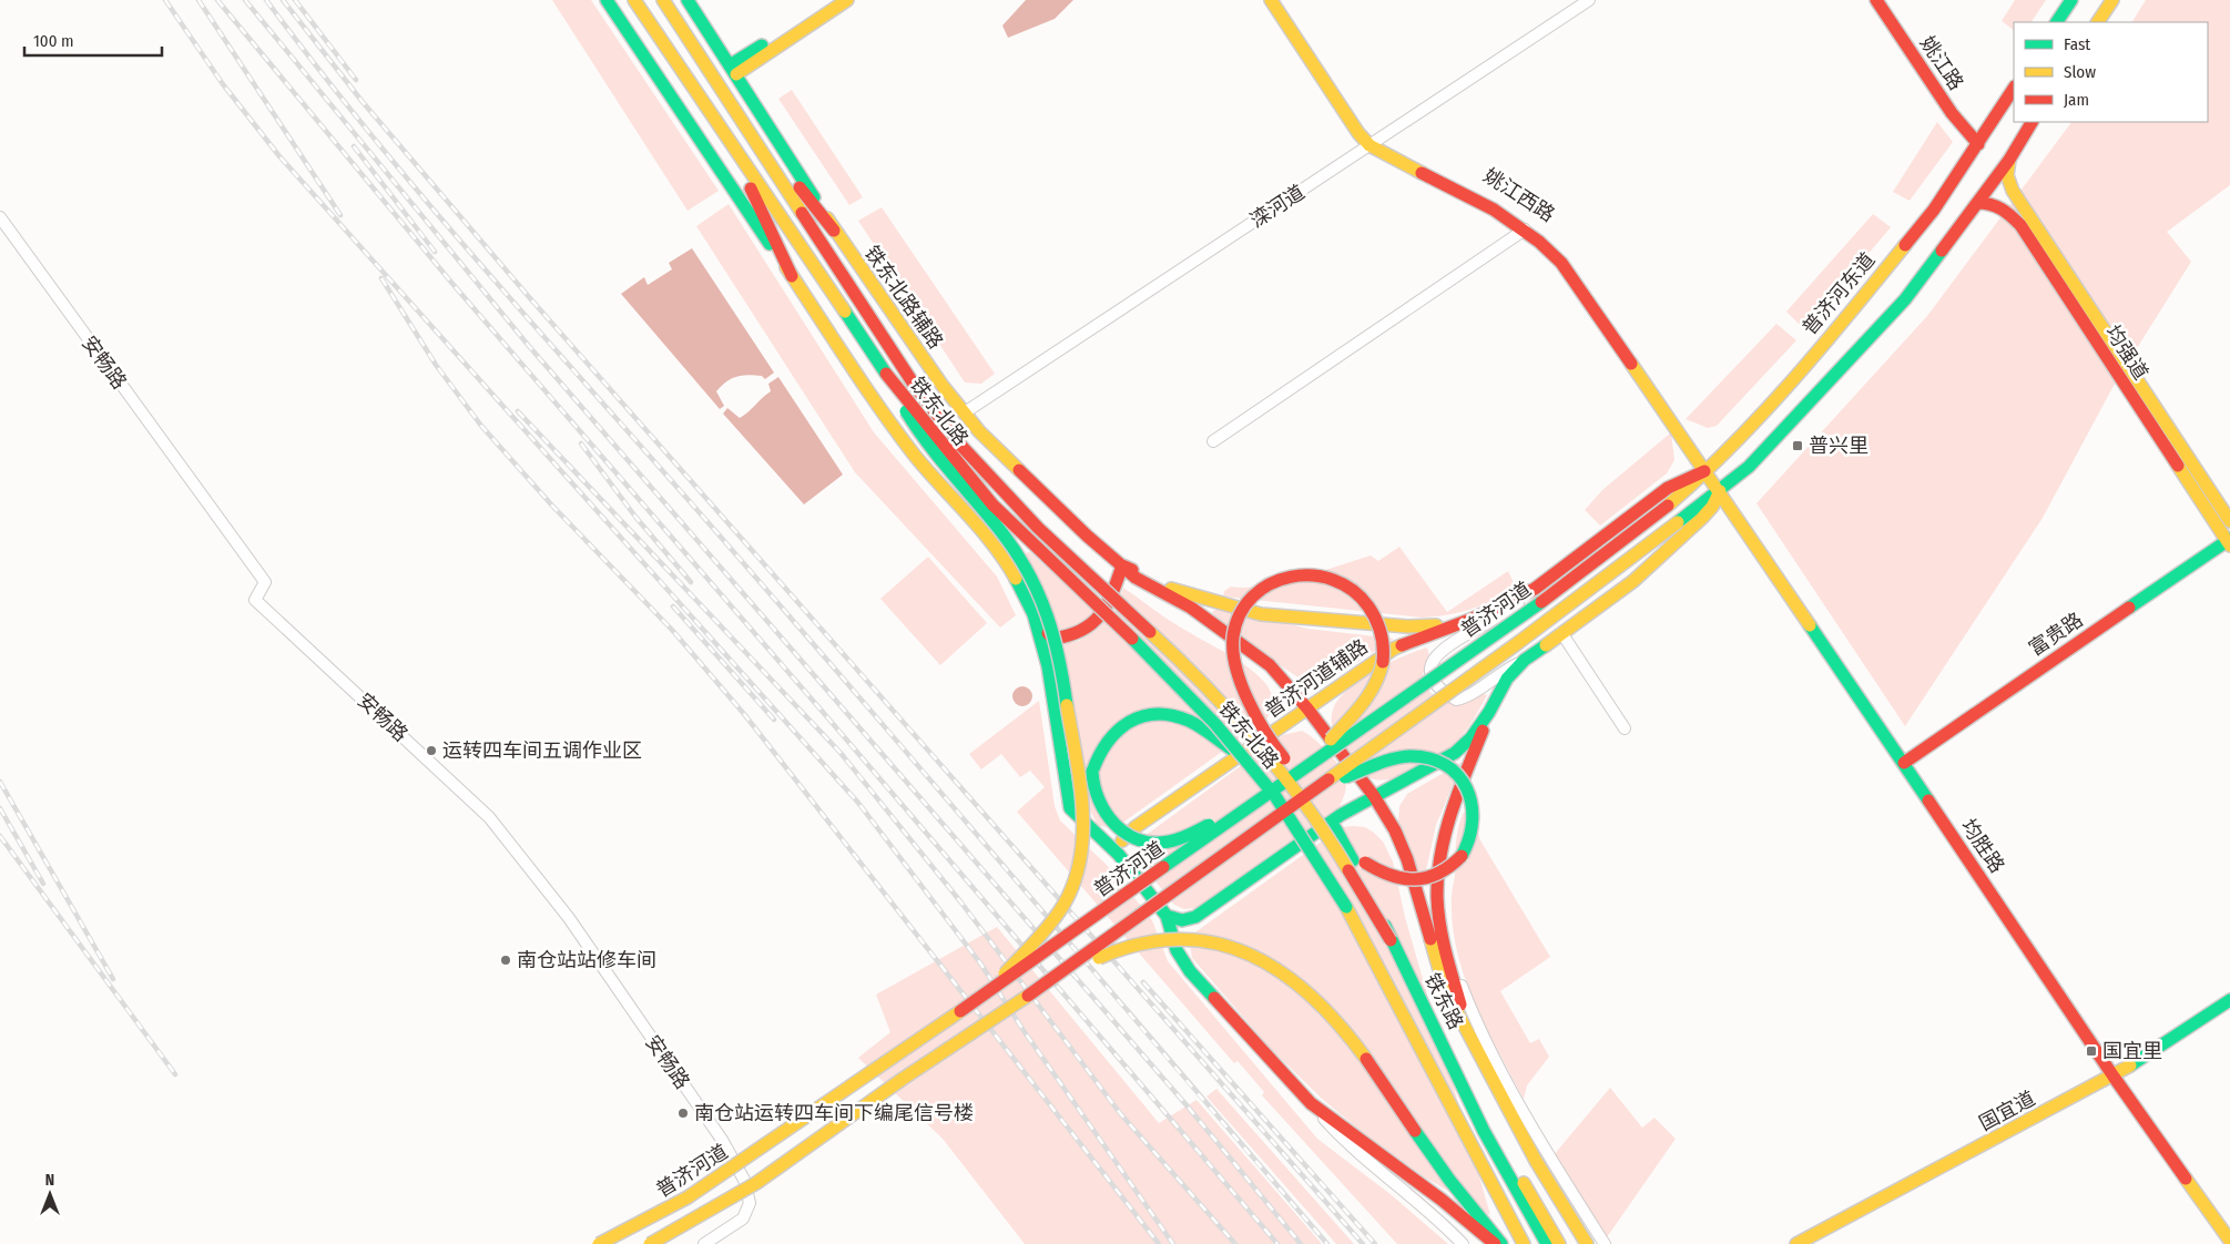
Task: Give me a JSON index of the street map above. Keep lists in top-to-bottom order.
{
  "streets": {
    "main road": [
      "姚江路",
      "姚江西路",
      "普济河东道",
      "铁东北路辅路",
      "均强道",
      "铁东北路",
      "普济河道",
      "富贵路",
      "普济河道辅路",
      "均胜路",
      "铁东路",
      "国宜道"
    ],
    "street": ["滦河道", "安畅路"]
  },
  "crossings": [
    ["姚江路", "普济河东道"],
    ["姚江西路", "滦河道"],
    ["姚江西路", "普济河东道"],
    ["姚江西路", "普济河道辅路"],
    ["姚江西路", "均胜路"],
    ["滦河道", "铁东北路辅路"],
    ["普济河东道", "普济河道"],
    ["普济河东道", "普济河道辅路"],
    ["普济河东道", "均胜路"],
    ["铁东北路辅路", "普济河道辅路"],
    ["铁东北路辅路", "铁东路"],
    ["均强道", "富贵路"],
    ["铁东北路", "铁东路"],
    ["普济河道", "普济河道辅路"],
    ["普济河道", "均胜路"],
    ["富贵路", "均胜路"],
    ["普济河道辅路", "均胜路"],
    ["普济河道辅路", "铁东路"],
    ["均胜路", "国宜道"]
  ],
  "places": {
    "transit": ["普兴里", "国宜里"],
    "other": ["运转四车间五调作业区", "南仓站站修车间", "南仓站运转四车间下编尾信号楼"]
  },
  "legend": ["Fast", "Slow", "Jam"],
  "scale_bar": "100 m",
  "north": "top"
}
